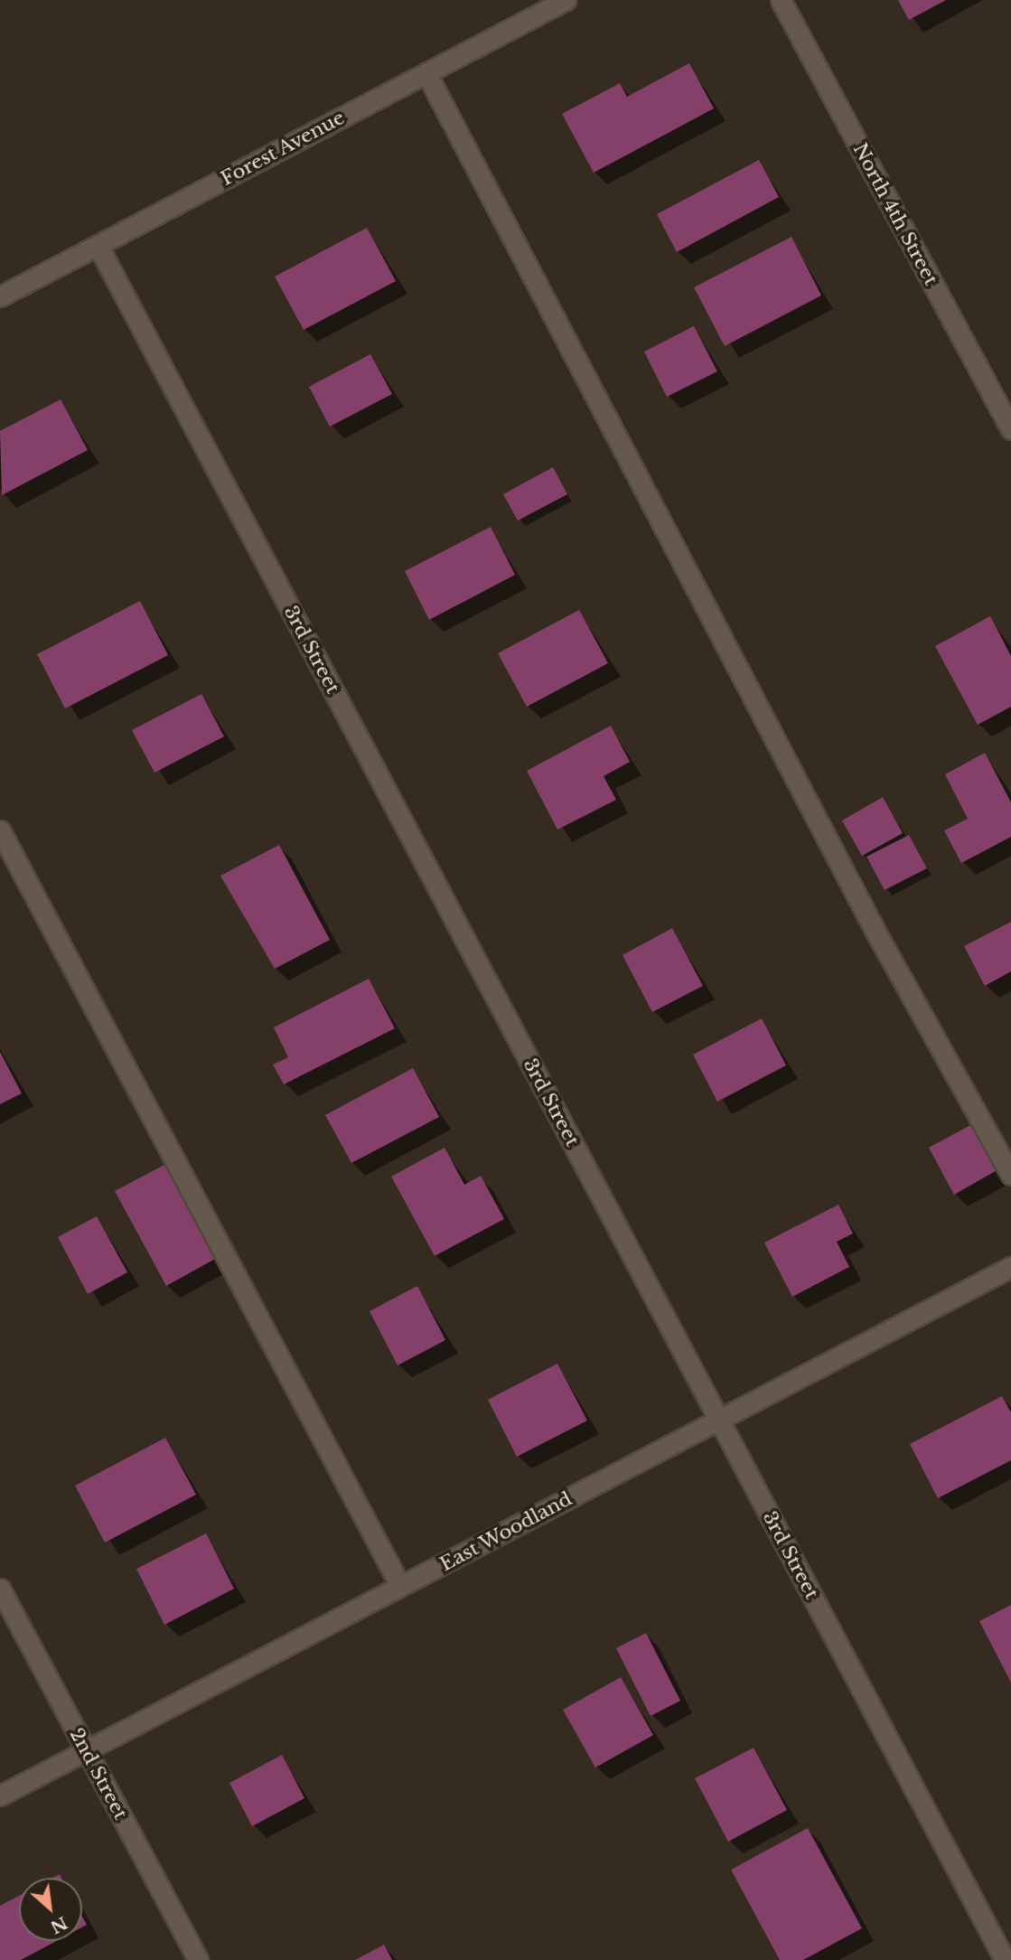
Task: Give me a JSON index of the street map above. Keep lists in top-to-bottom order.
{
  "streets": {
    "street": [
      "Forest Avenue",
      "North 4th Street",
      "3rd Street",
      "East Woodland",
      "2nd Street"
    ]
  },
  "crossings": [
    ["Forest Avenue", "3rd Street"],
    ["3rd Street", "East Woodland"],
    ["East Woodland", "2nd Street"]
  ],
  "north": "bottom right"
}
